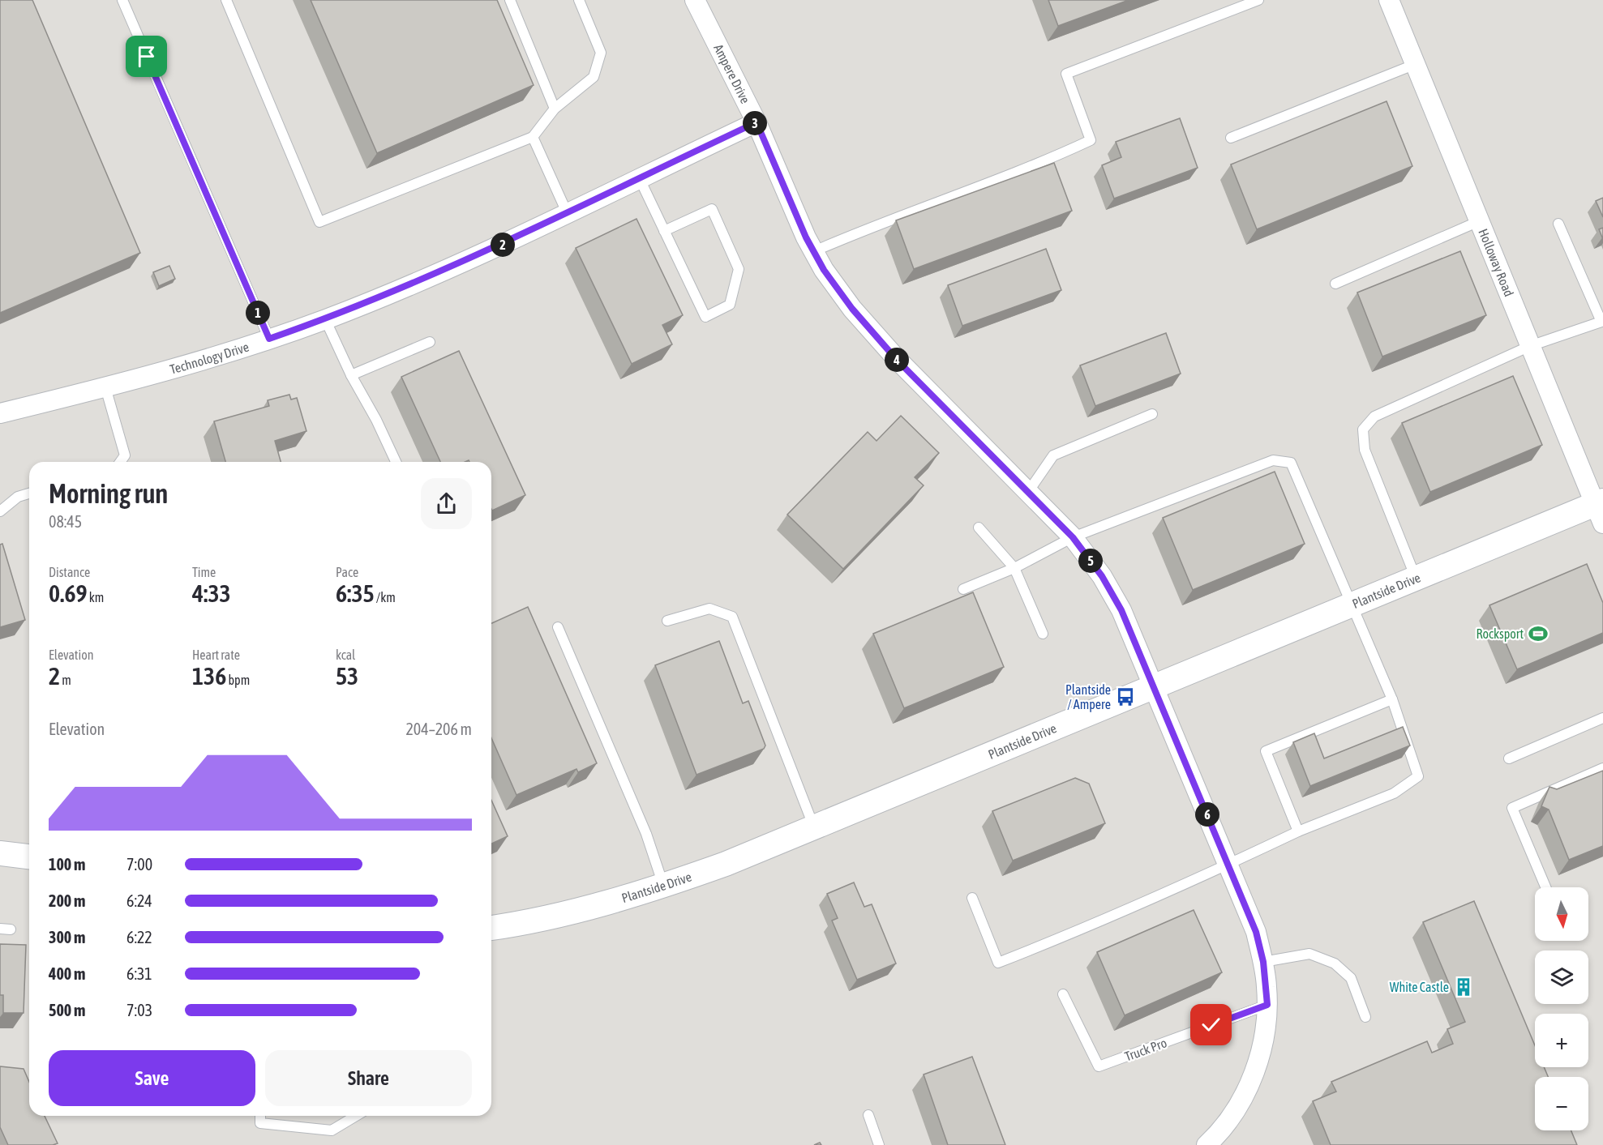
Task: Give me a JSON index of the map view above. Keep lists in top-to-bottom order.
{
  "streets": {
    "street": [
      "Ampere Drive",
      "Holloway Road",
      "Technology Drive",
      "Plantside Drive"
    ],
    "lane": ["Truck Pro"]
  },
  "crossings": [
    ["Ampere Drive", "Technology Drive"],
    ["Ampere Drive", "Plantside Drive"],
    ["Ampere Drive", "Truck Pro"],
    ["Holloway Road", "Plantside Drive"]
  ],
  "places": {
    "sports": ["Rocksport"],
    "bus stop": ["Plantside / Ampere"],
    "building": ["White Castle"]
  },
  "north": "bottom",
  "page": {
    "pins": [
      "3",
      "2",
      "1",
      "4",
      "5",
      "6"
    ],
    "heading": ["Morning run", "08:45"],
    "stats": [
      ["Distance", "0.69 km"],
      ["Time", "4:33"],
      ["Pace", "6:35 /km"],
      ["Elevation", "2 m"],
      ["Heart rate", "136 bpm"],
      ["kcal", "53"]
    ],
    "chart": ["Elevation", "204–206 m"],
    "list": [
      {
        "name": "100 m",
        "note": "7:00"
      },
      {
        "name": "200 m",
        "note": "6:24"
      },
      {
        "name": "300 m",
        "note": "6:22"
      },
      {
        "name": "400 m",
        "note": "6:31"
      },
      {
        "name": "500 m",
        "note": "7:03"
      }
    ],
    "map_buttons": ["+", "−"],
    "buttons": ["Save", "Share"]
  }
}
